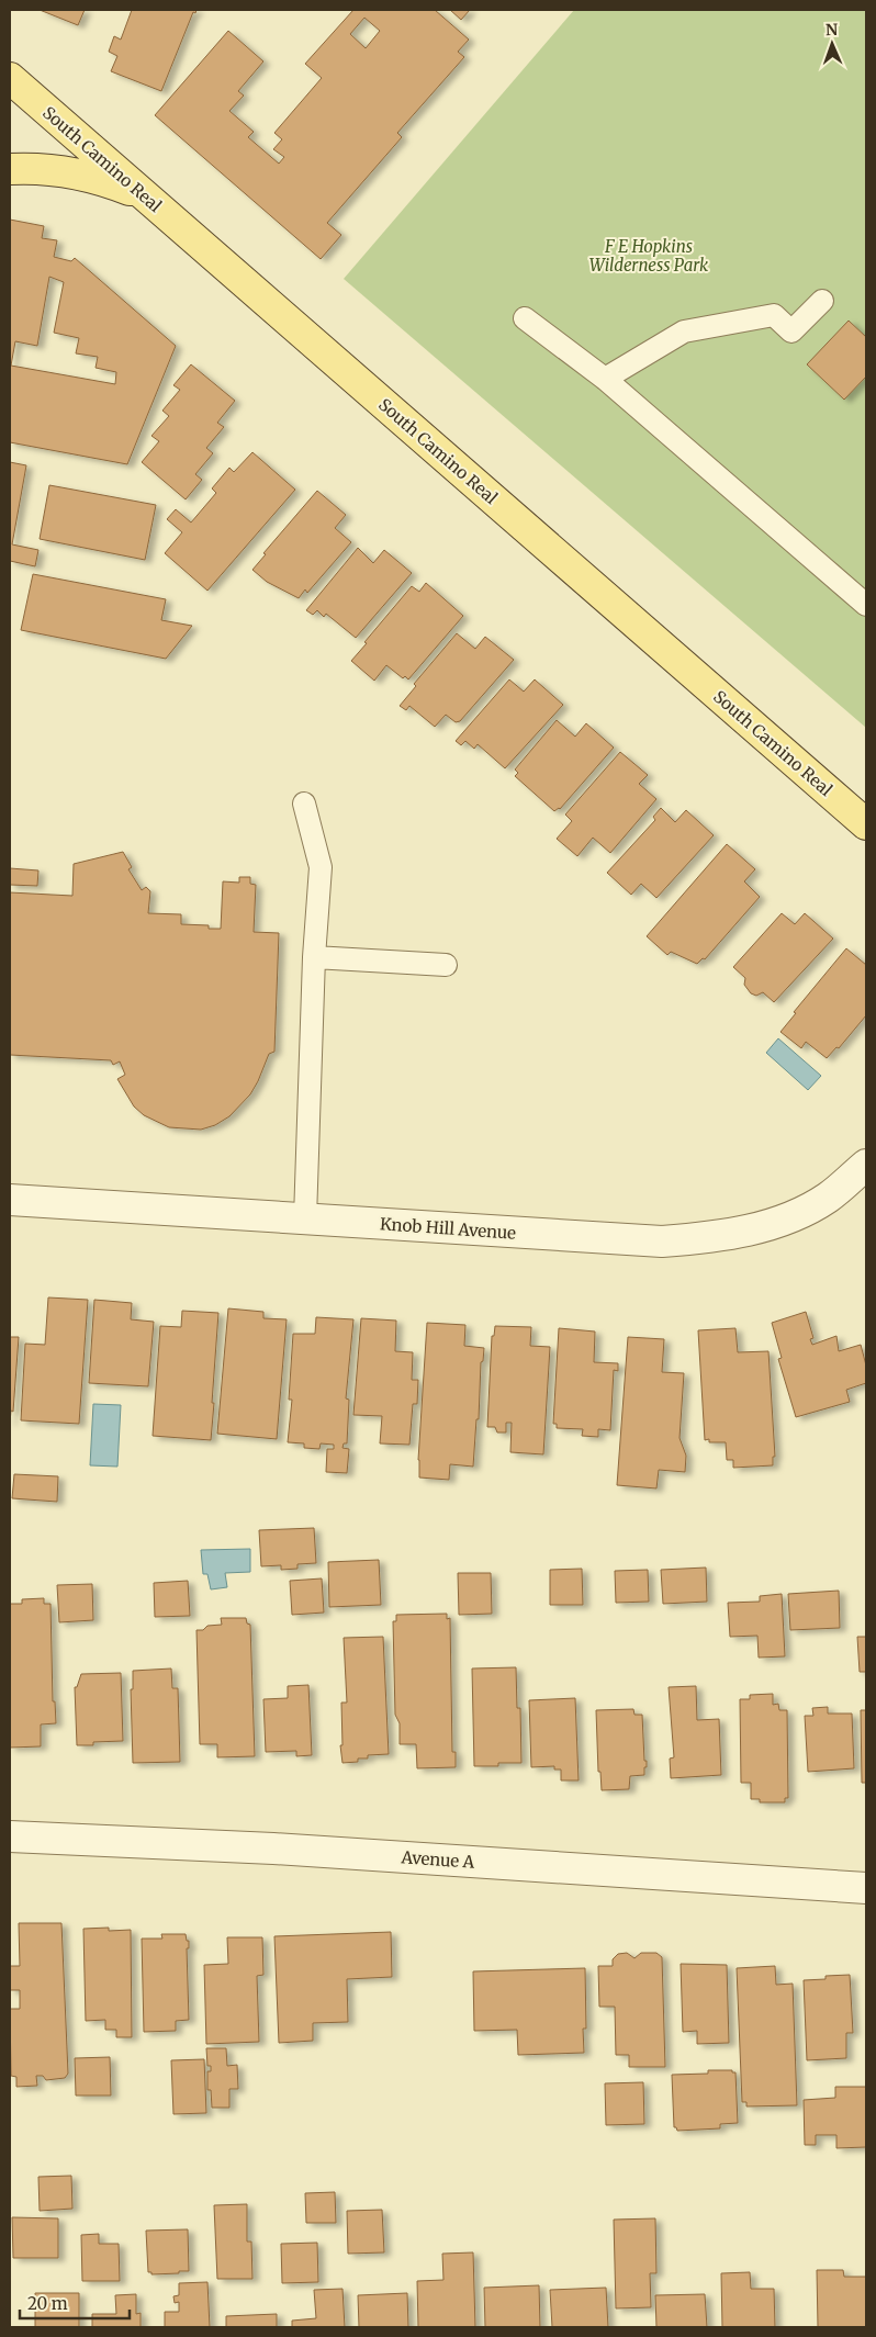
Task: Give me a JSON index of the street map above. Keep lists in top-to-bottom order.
{
  "streets": {
    "main road": ["South Camino Real"],
    "street": ["Knob Hill Avenue", "Avenue A"]
  },
  "parks": ["F E Hopkins Wilderness Park"],
  "scale_bar": "20 m",
  "north": "top"
}
